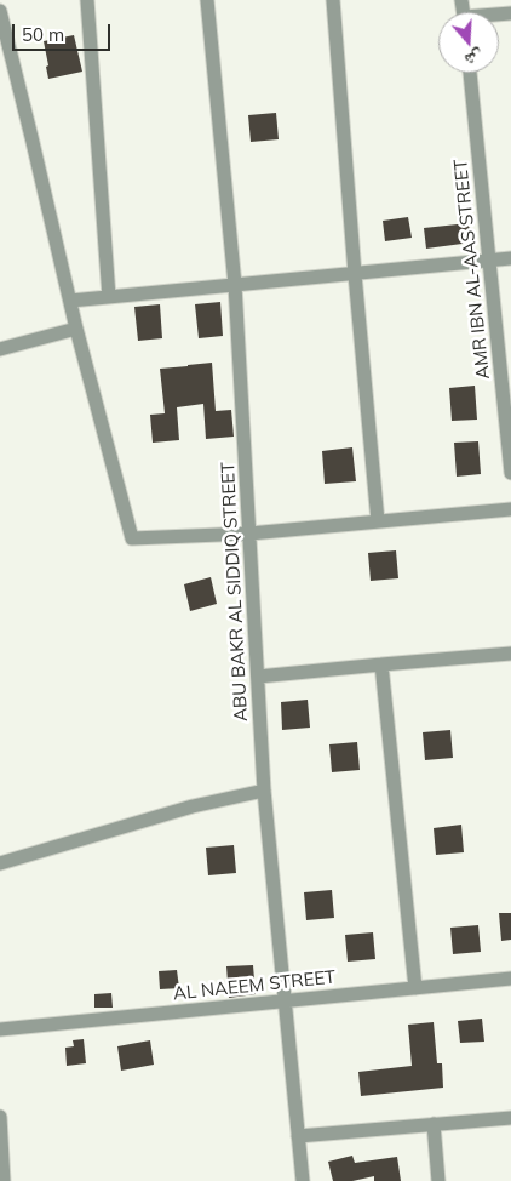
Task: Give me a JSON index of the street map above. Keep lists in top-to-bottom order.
{
  "streets": {
    "street": ["AMR IBN AL-AAS STREET", "ABU BAKR AL SIDDIQ STREET", "AL NAEEM STREET"]
  },
  "crossings": [
    ["ABU BAKR AL SIDDIQ STREET", "AL NAEEM STREET"]
  ],
  "scale_bar": "50 m",
  "north": "bottom"
}
